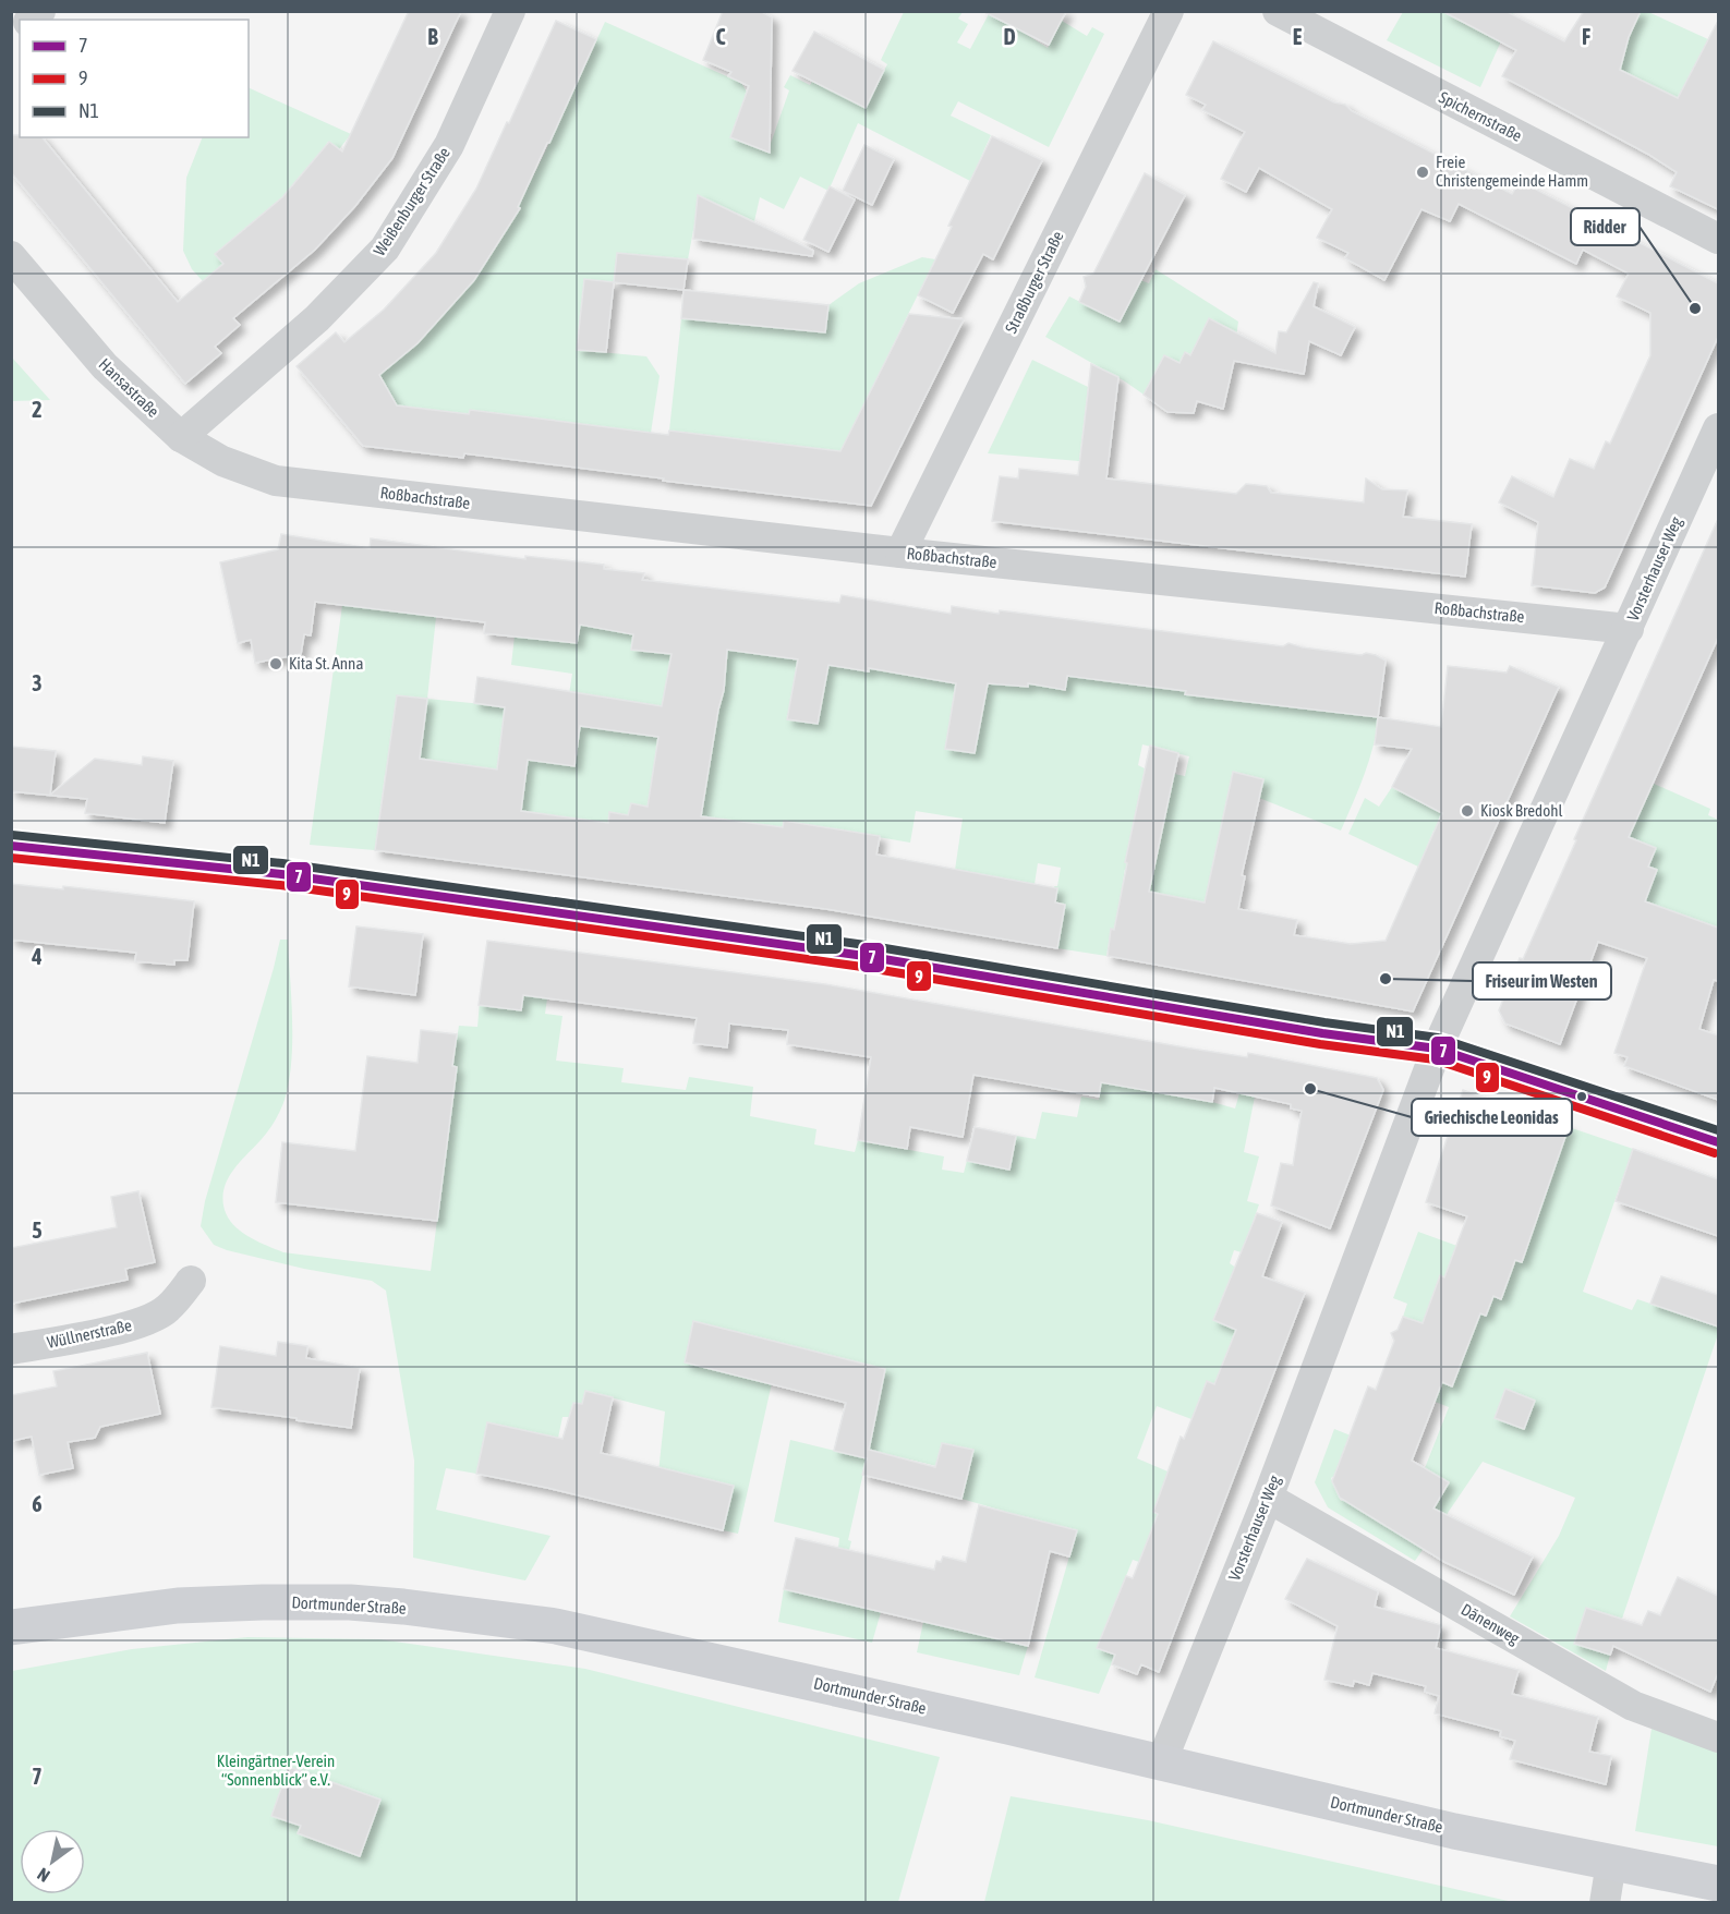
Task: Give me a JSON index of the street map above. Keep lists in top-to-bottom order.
{
  "streets": {
    "main road": ["Dortmunder Straße"],
    "street": [
      "Spichernstraße",
      "Weißenburger Straße",
      "Straßburger Straße",
      "Hansastraße",
      "Roßbachstraße",
      "Vorsterhauser Weg",
      "Wüllnerstraße",
      "Dänenweg"
    ]
  },
  "crossings": [
    ["Weißenburger Straße", "Hansastraße"],
    ["Straßburger Straße", "Roßbachstraße"],
    ["Hansastraße", "Roßbachstraße"],
    ["Roßbachstraße", "Vorsterhauser Weg"],
    ["Vorsterhauser Weg", "Dortmunder Straße"],
    ["Vorsterhauser Weg", "Dänenweg"]
  ],
  "parks": ["Kleingärtner-Verein “Sonnenblick” e.V."],
  "places": [
    "Freie Christengemeinde Hamm",
    "Ridder",
    "Kita St. Anna",
    "Kiosk Bredohl",
    "Friseur im Westen",
    "Griechische Leonidas"
  ],
  "lines": ["transit line N1", "transit line 7", "transit line 9"],
  "legend": ["7", "9", "N1"],
  "north": "bottom left",
  "grid": {
    "columns": [
      "B",
      "C",
      "D",
      "E",
      "F"
    ],
    "rows": [
      "2",
      "3",
      "4",
      "5",
      "6",
      "7"
    ]
  }
}
